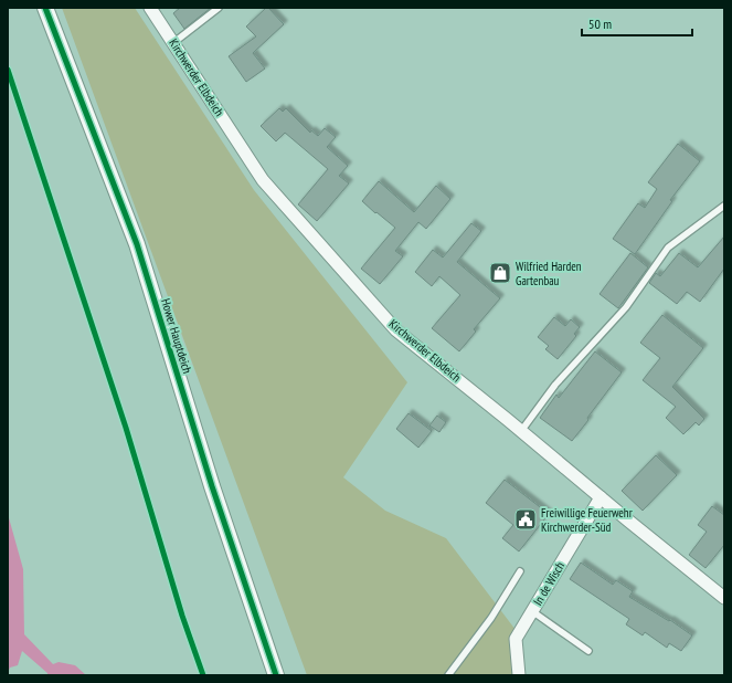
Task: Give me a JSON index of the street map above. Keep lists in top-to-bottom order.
{
  "streets": {
    "street": ["Kirchwerder Elbdeich", "Hower Hauptdeich", "In de Wisch"]
  },
  "crossings": [
    ["Kirchwerder Elbdeich", "In de Wisch"]
  ],
  "places": {
    "shop": ["Wilfried Harden Gartenbau"],
    "public building": ["Freiwillige Feuerwehr Kirchwerder-Süd"]
  },
  "scale_bar": "50 m"
}
